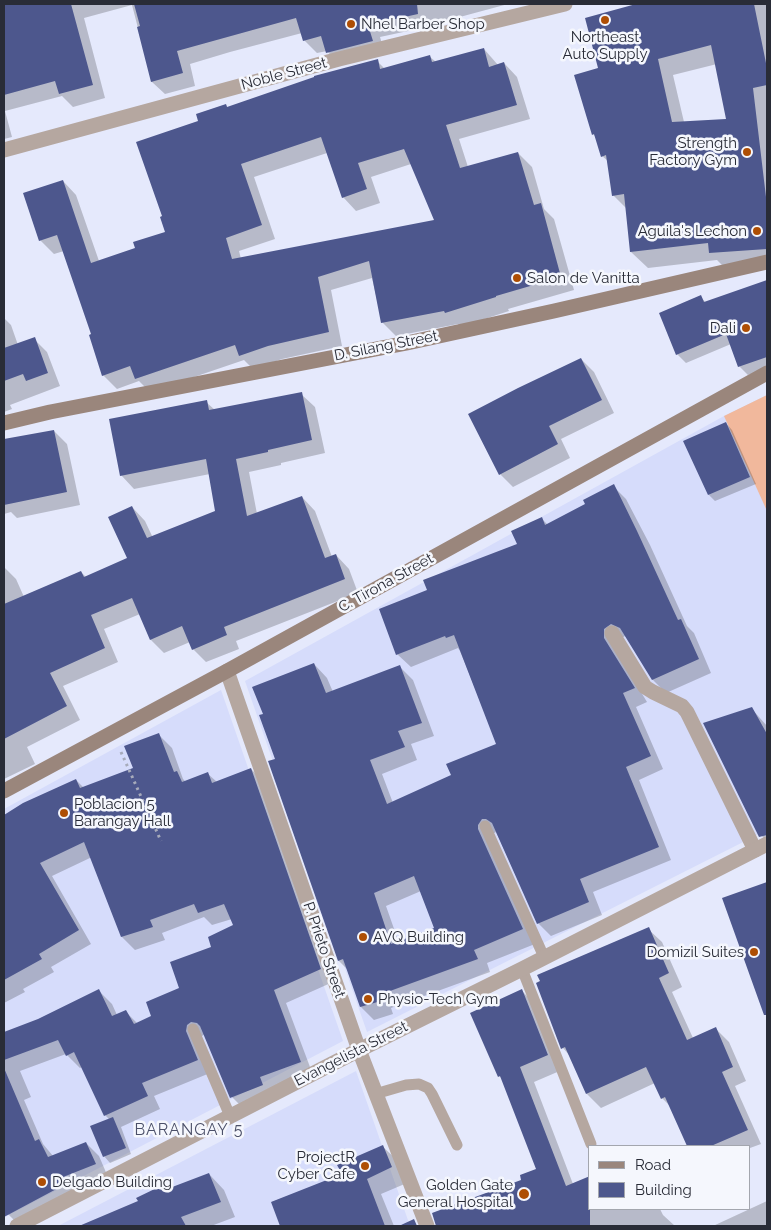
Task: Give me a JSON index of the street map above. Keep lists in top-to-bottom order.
{
  "streets": {
    "main road": ["D. Silang Street", "C. Tirona Street"],
    "street": ["Noble Street", "P. Prieto Street", "Evangelista Street"]
  },
  "crossings": [
    ["C. Tirona Street", "P. Prieto Street"],
    ["P. Prieto Street", "Evangelista Street"]
  ],
  "districts": ["BARANGAY 5"],
  "places": [
    "Northeast Auto Supply",
    "Nhel Barber Shop",
    "Strength Factory Gym",
    "Aguila's Lechon",
    "Salon de Vanitta",
    "Dali",
    "Poblacion 5 Barangay Hall",
    "AVQ Building",
    "Domizil Suites",
    "Physio-Tech Gym",
    "ProjectR Cyber Cafe",
    "Delgado Building",
    "Golden Gate General Hospital"
  ],
  "legend": ["Road", "Building"]
}
